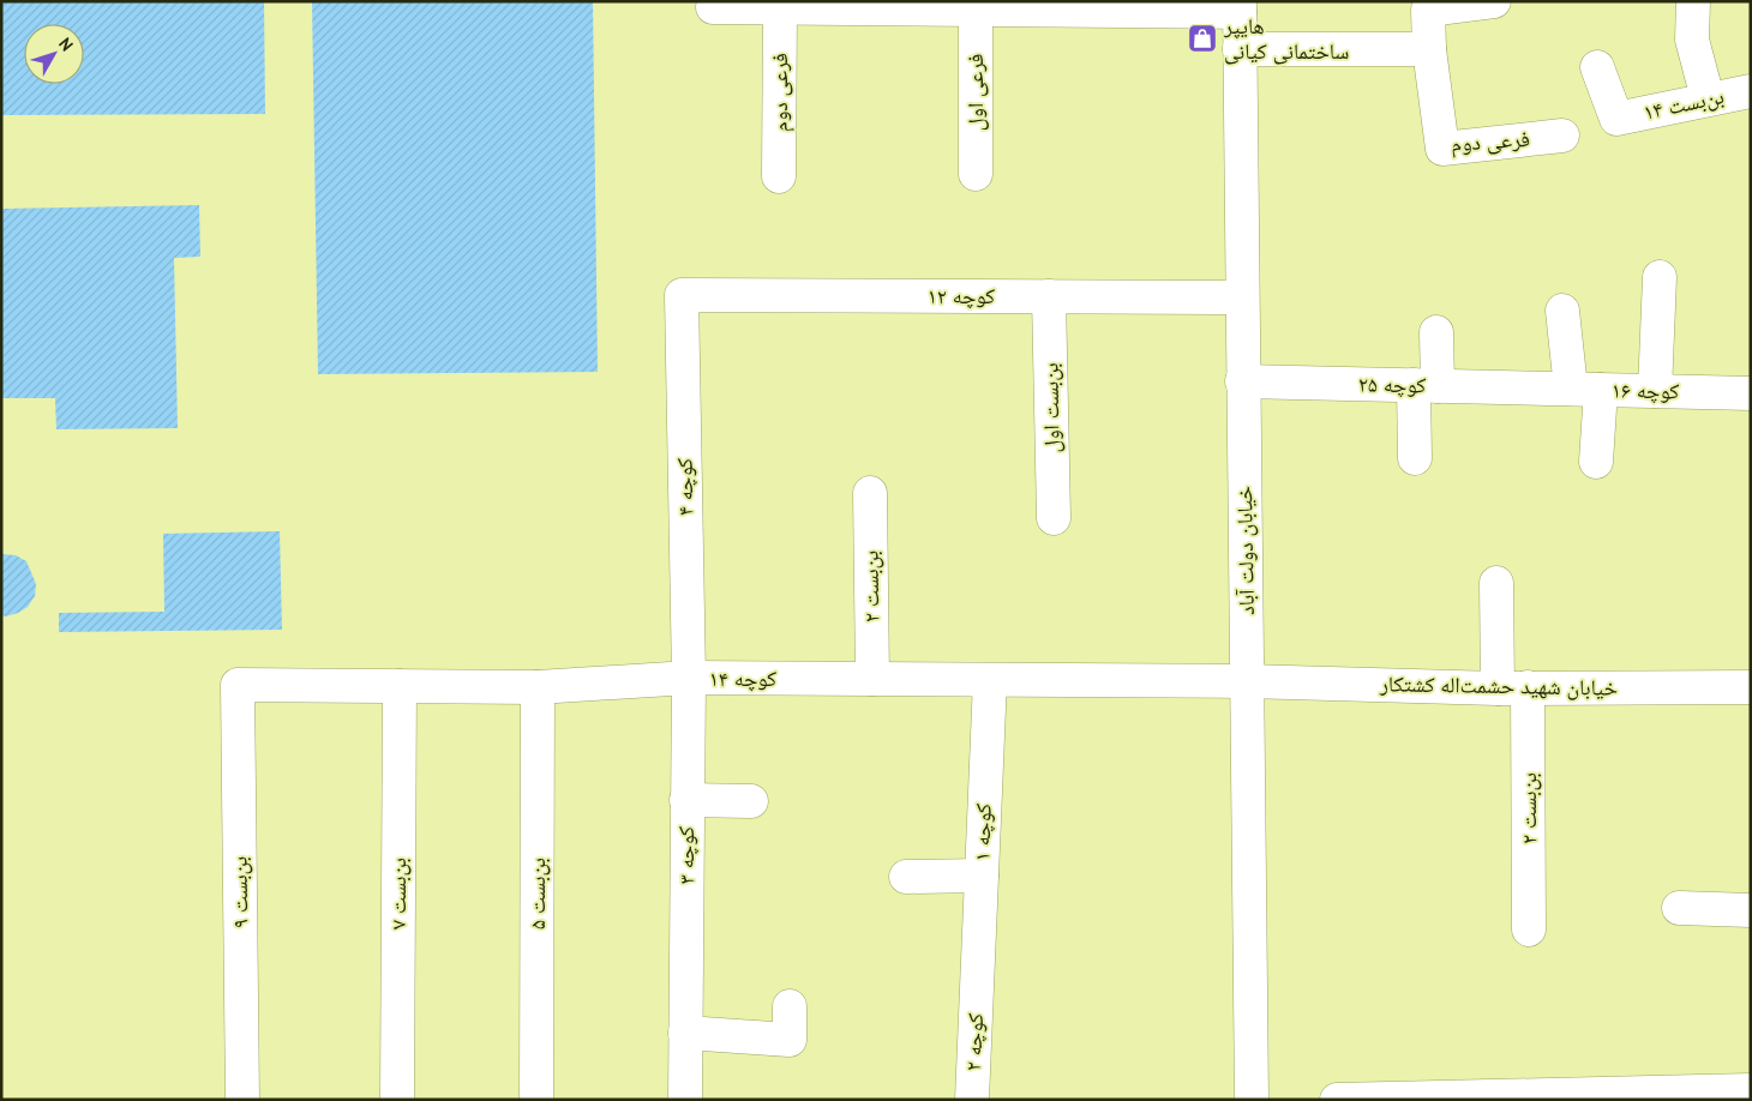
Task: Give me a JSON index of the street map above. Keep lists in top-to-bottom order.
{
  "streets": {
    "street": [
      "فرعی دوم",
      "فرعی اول",
      "بن‌بست ۱۴",
      "کوچه ۱۲",
      "کوچه ۲۵",
      "کوچه ۱۶",
      "بن‌بست اول",
      "کوچه ۴",
      "خیابان دولت آباد",
      "بن‌بست ۲",
      "کوچه ۱۴",
      "خیابان شهید حشمت‌اله کشتکار",
      "کوچه ۱",
      "کوچه ۳",
      "بن‌بست ۹",
      "بن‌بست ۷",
      "بن‌بست ۵",
      "کوچه ۲"
    ]
  },
  "crossings": [
    ["کوچه ۱۲", "بن‌بست اول"],
    ["کوچه ۱۲", "کوچه ۴"],
    ["کوچه ۱۲", "خیابان دولت آباد"],
    ["کوچه ۲۵", "کوچه ۱۶"],
    ["کوچه ۲۵", "خیابان دولت آباد"],
    ["کوچه ۴", "کوچه ۱۴"],
    ["کوچه ۴", "کوچه ۳"],
    ["خیابان دولت آباد", "کوچه ۱۴"],
    ["خیابان دولت آباد", "خیابان شهید حشمت‌اله کشتکار"],
    ["بن‌بست ۲", "کوچه ۱۴"],
    ["بن‌بست ۲", "خیابان شهید حشمت‌اله کشتکار"],
    ["کوچه ۱۴", "خیابان شهید حشمت‌اله کشتکار"],
    ["کوچه ۱۴", "کوچه ۱"],
    ["کوچه ۱۴", "کوچه ۳"],
    ["کوچه ۱۴", "بن‌بست ۹"],
    ["کوچه ۱۴", "بن‌بست ۷"],
    ["کوچه ۱۴", "بن‌بست ۵"],
    ["کوچه ۱", "کوچه ۲"]
  ],
  "places": {
    "shop": ["هایپر ساختمانی کیانی"]
  },
  "north": "top right"
}
